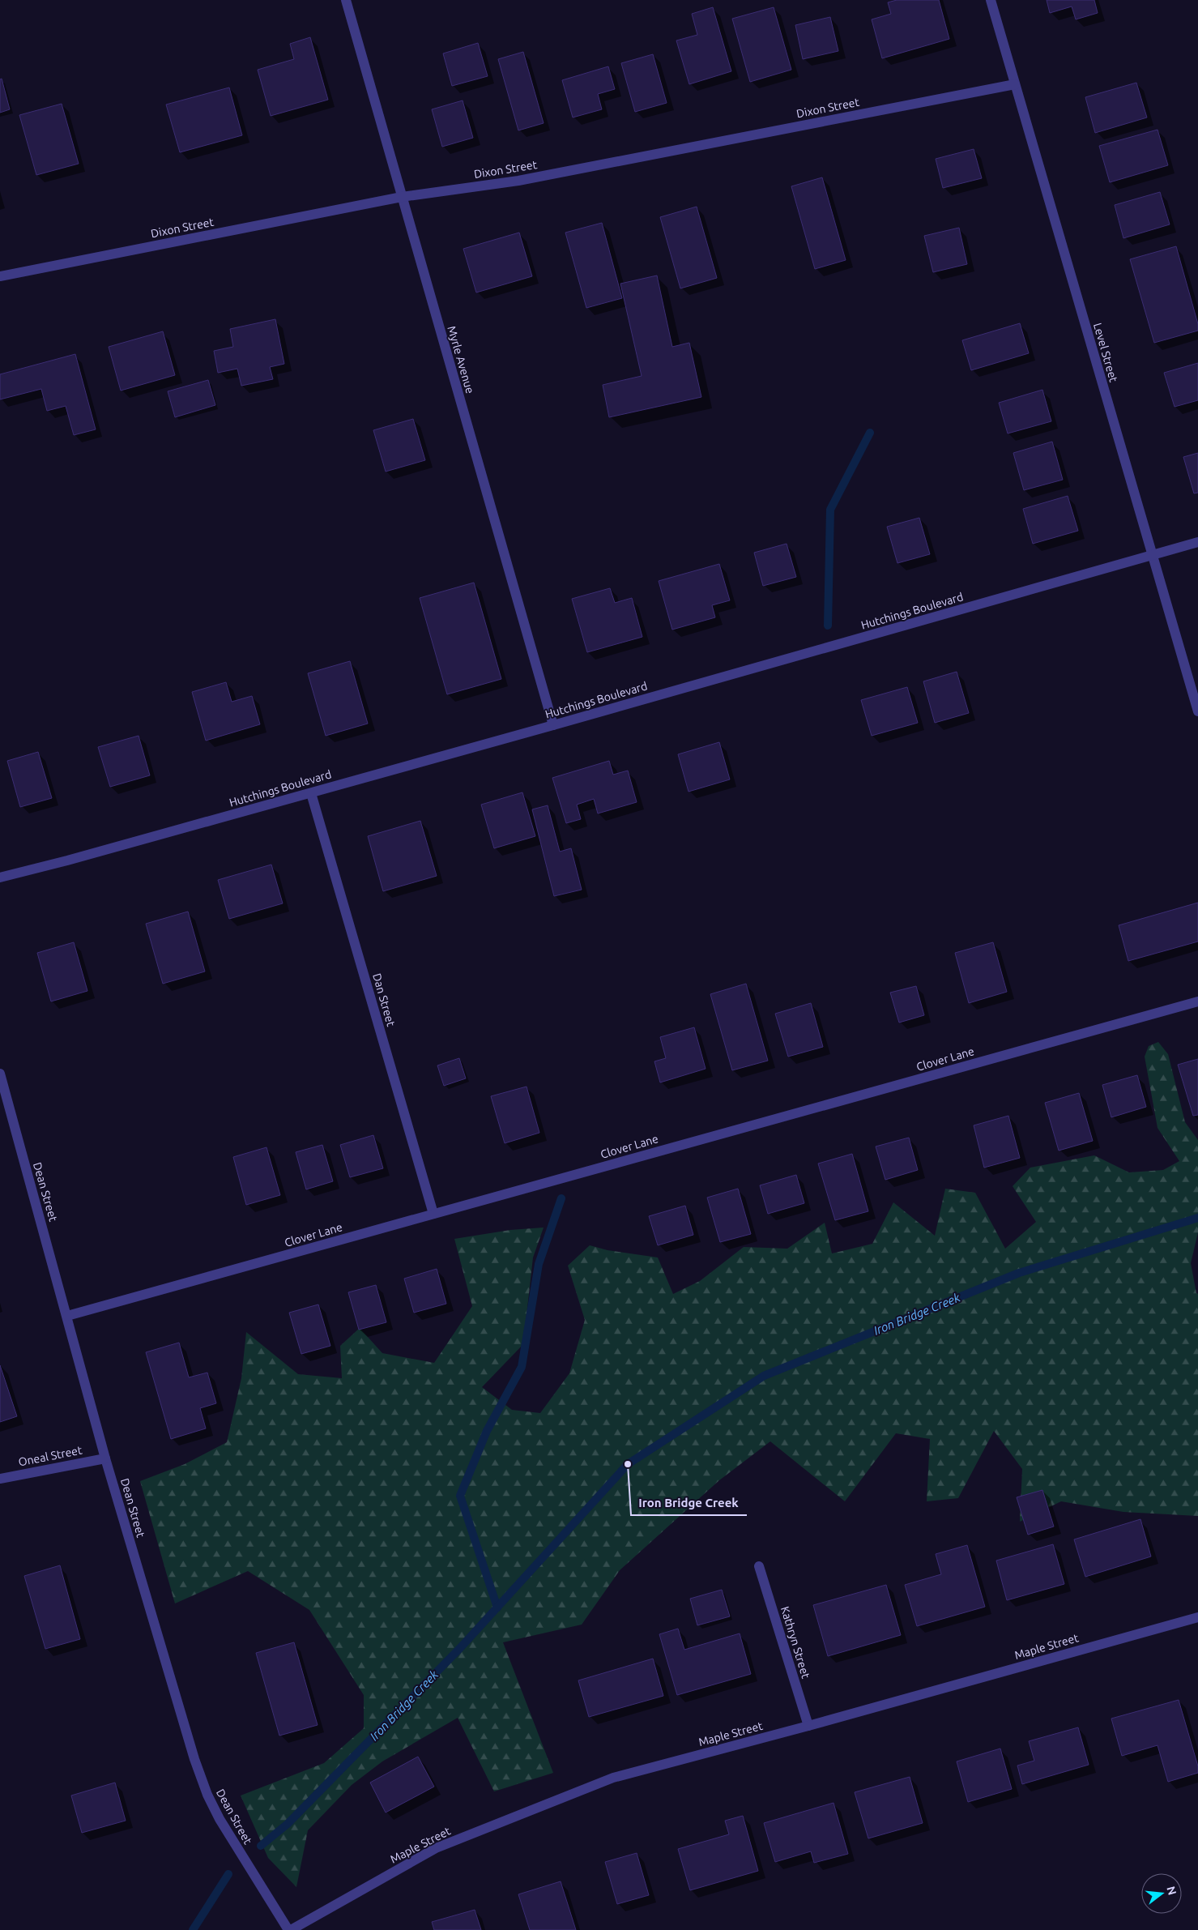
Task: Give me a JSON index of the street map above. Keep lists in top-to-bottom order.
{
  "streets": {
    "street": [
      "Dixon Street",
      "Level Street",
      "Myrle Avenue",
      "Hutchings Boulevard",
      "Dan Street",
      "Clover Lane",
      "Dean Street",
      "Oneal Street",
      "Kathryn Street",
      "Maple Street"
    ]
  },
  "crossings": [
    ["Dixon Street", "Level Street"],
    ["Dixon Street", "Myrle Avenue"],
    ["Level Street", "Hutchings Boulevard"],
    ["Myrle Avenue", "Hutchings Boulevard"],
    ["Hutchings Boulevard", "Dan Street"],
    ["Dan Street", "Clover Lane"],
    ["Clover Lane", "Dean Street"],
    ["Dean Street", "Oneal Street"],
    ["Dean Street", "Maple Street"],
    ["Kathryn Street", "Maple Street"]
  ],
  "water": ["Iron Bridge Creek"],
  "places": ["Iron Bridge Creek"],
  "north": "right"
}
